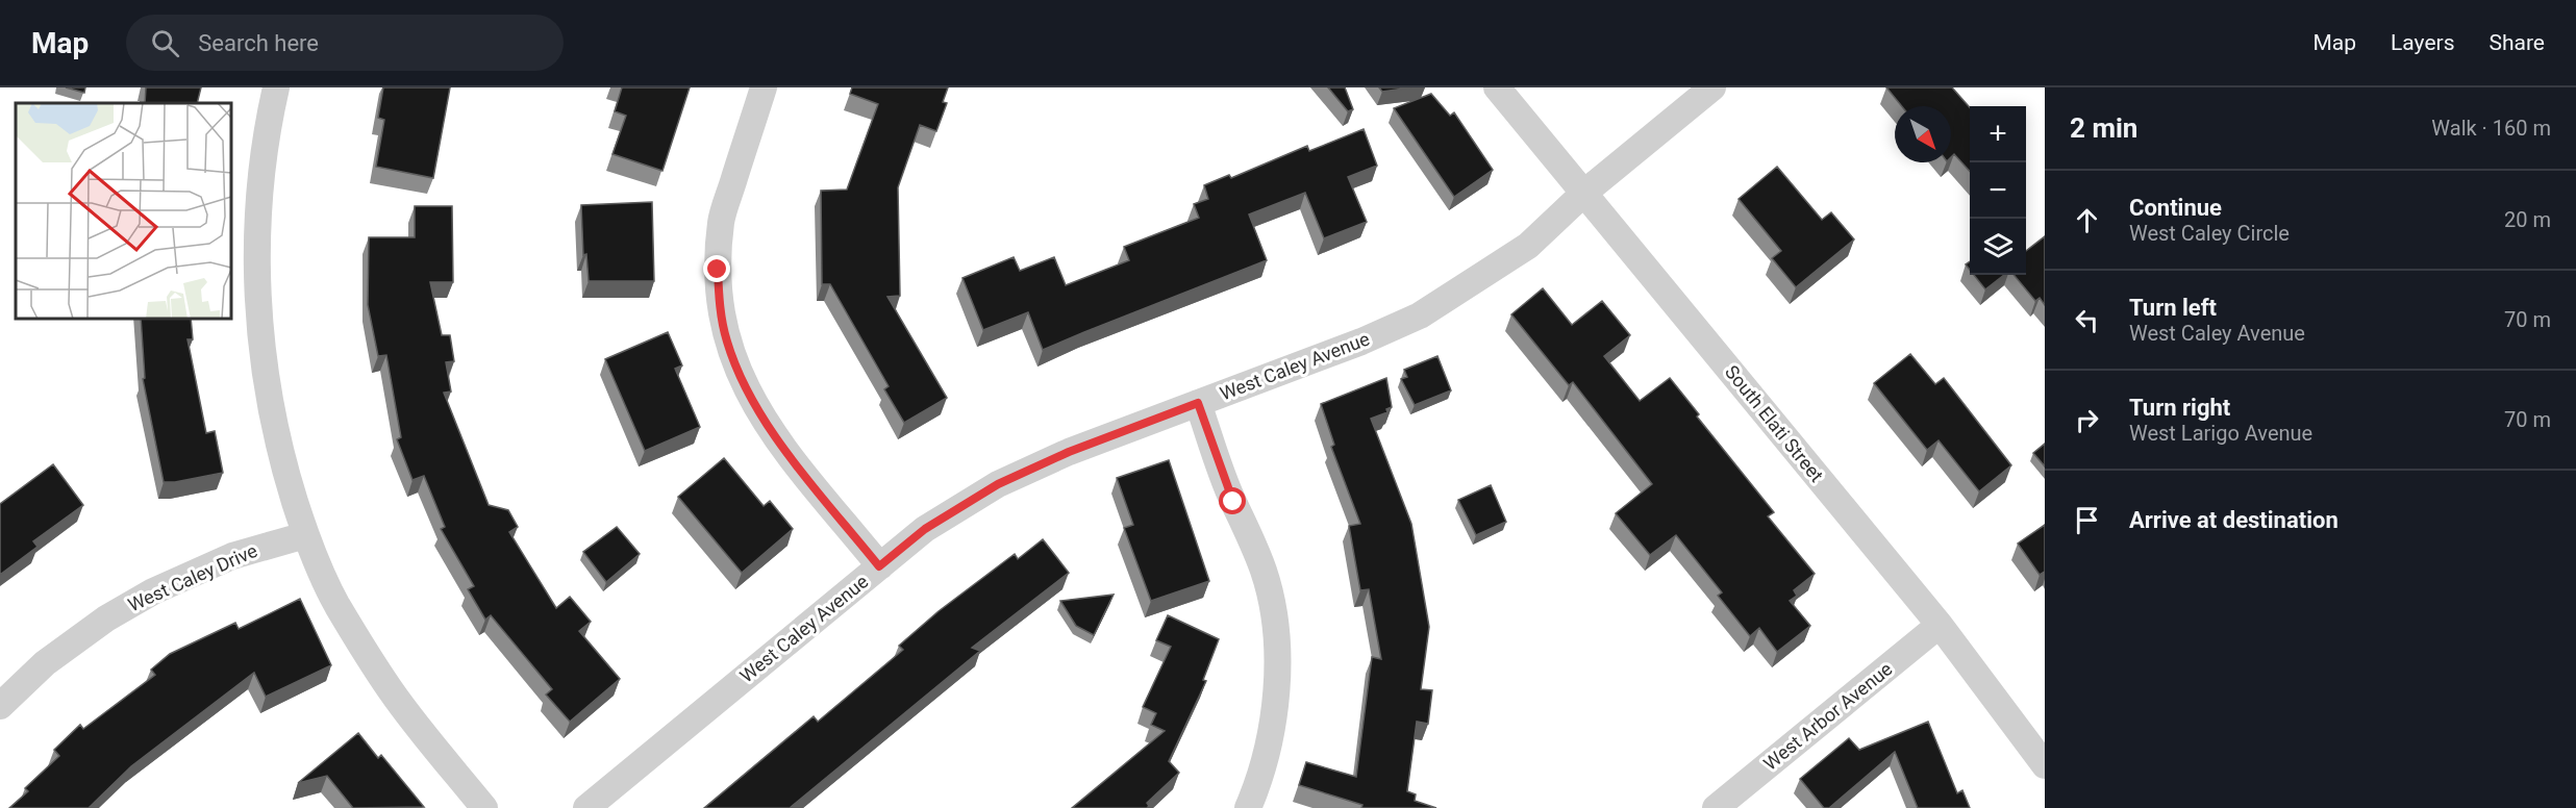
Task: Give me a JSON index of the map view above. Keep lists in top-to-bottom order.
{
  "streets": {
    "street": [
      "West Caley Avenue",
      "South Elati Street",
      "West Caley Drive",
      "West Arbor Avenue"
    ]
  },
  "crossings": [
    ["West Caley Avenue", "South Elati Street"],
    ["South Elati Street", "West Arbor Avenue"]
  ],
  "north": "bottom right",
  "page": {
    "header": "Map",
    "search": "Search here",
    "nav": ["Map", "Layers", "Share"],
    "heading": ["2 min", "Walk · 160 m"],
    "map_buttons": ["+", "−"],
    "list": [
      ["Continue", "West Caley Circle", "20 m"],
      ["Turn left", "West Caley Avenue", "70 m"],
      ["Turn right", "West Larigo Avenue", "70 m"],
      "Arrive at destination"
    ]
  }
}
